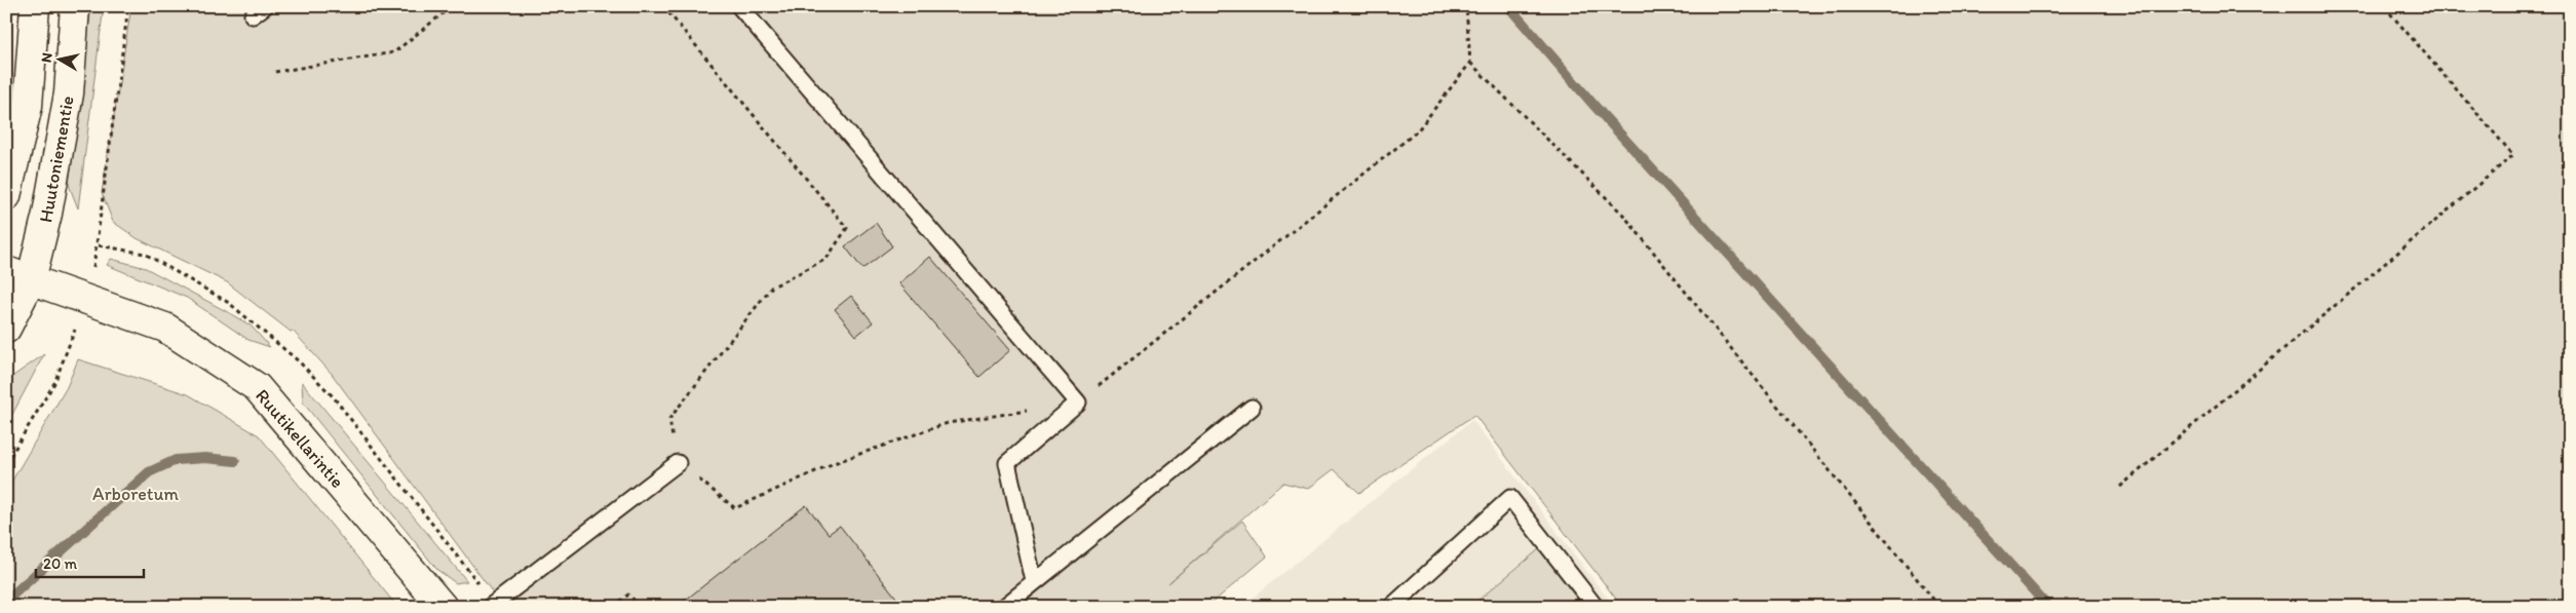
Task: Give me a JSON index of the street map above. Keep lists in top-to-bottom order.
{
  "streets": {
    "main road": ["Huutoniementie", "Ruutikellarintie"]
  },
  "crossings": [
    ["Huutoniementie", "Ruutikellarintie"]
  ],
  "parks": ["Arboretum"],
  "scale_bar": "20 m",
  "north": "left"
}
